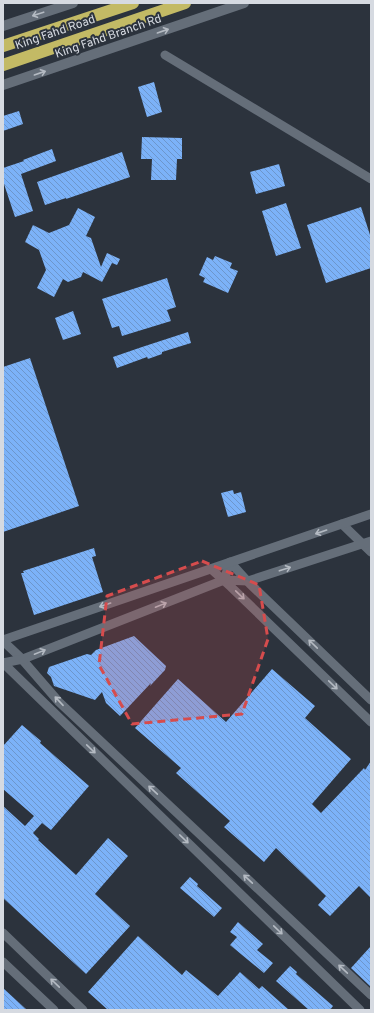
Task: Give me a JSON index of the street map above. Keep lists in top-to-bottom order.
{
  "streets": {
    "highway": ["King Fahd Road"],
    "main road": ["King Fahd Branch Rd"]
  },
  "one_way": ["King Fahd Branch Rd"]
}
